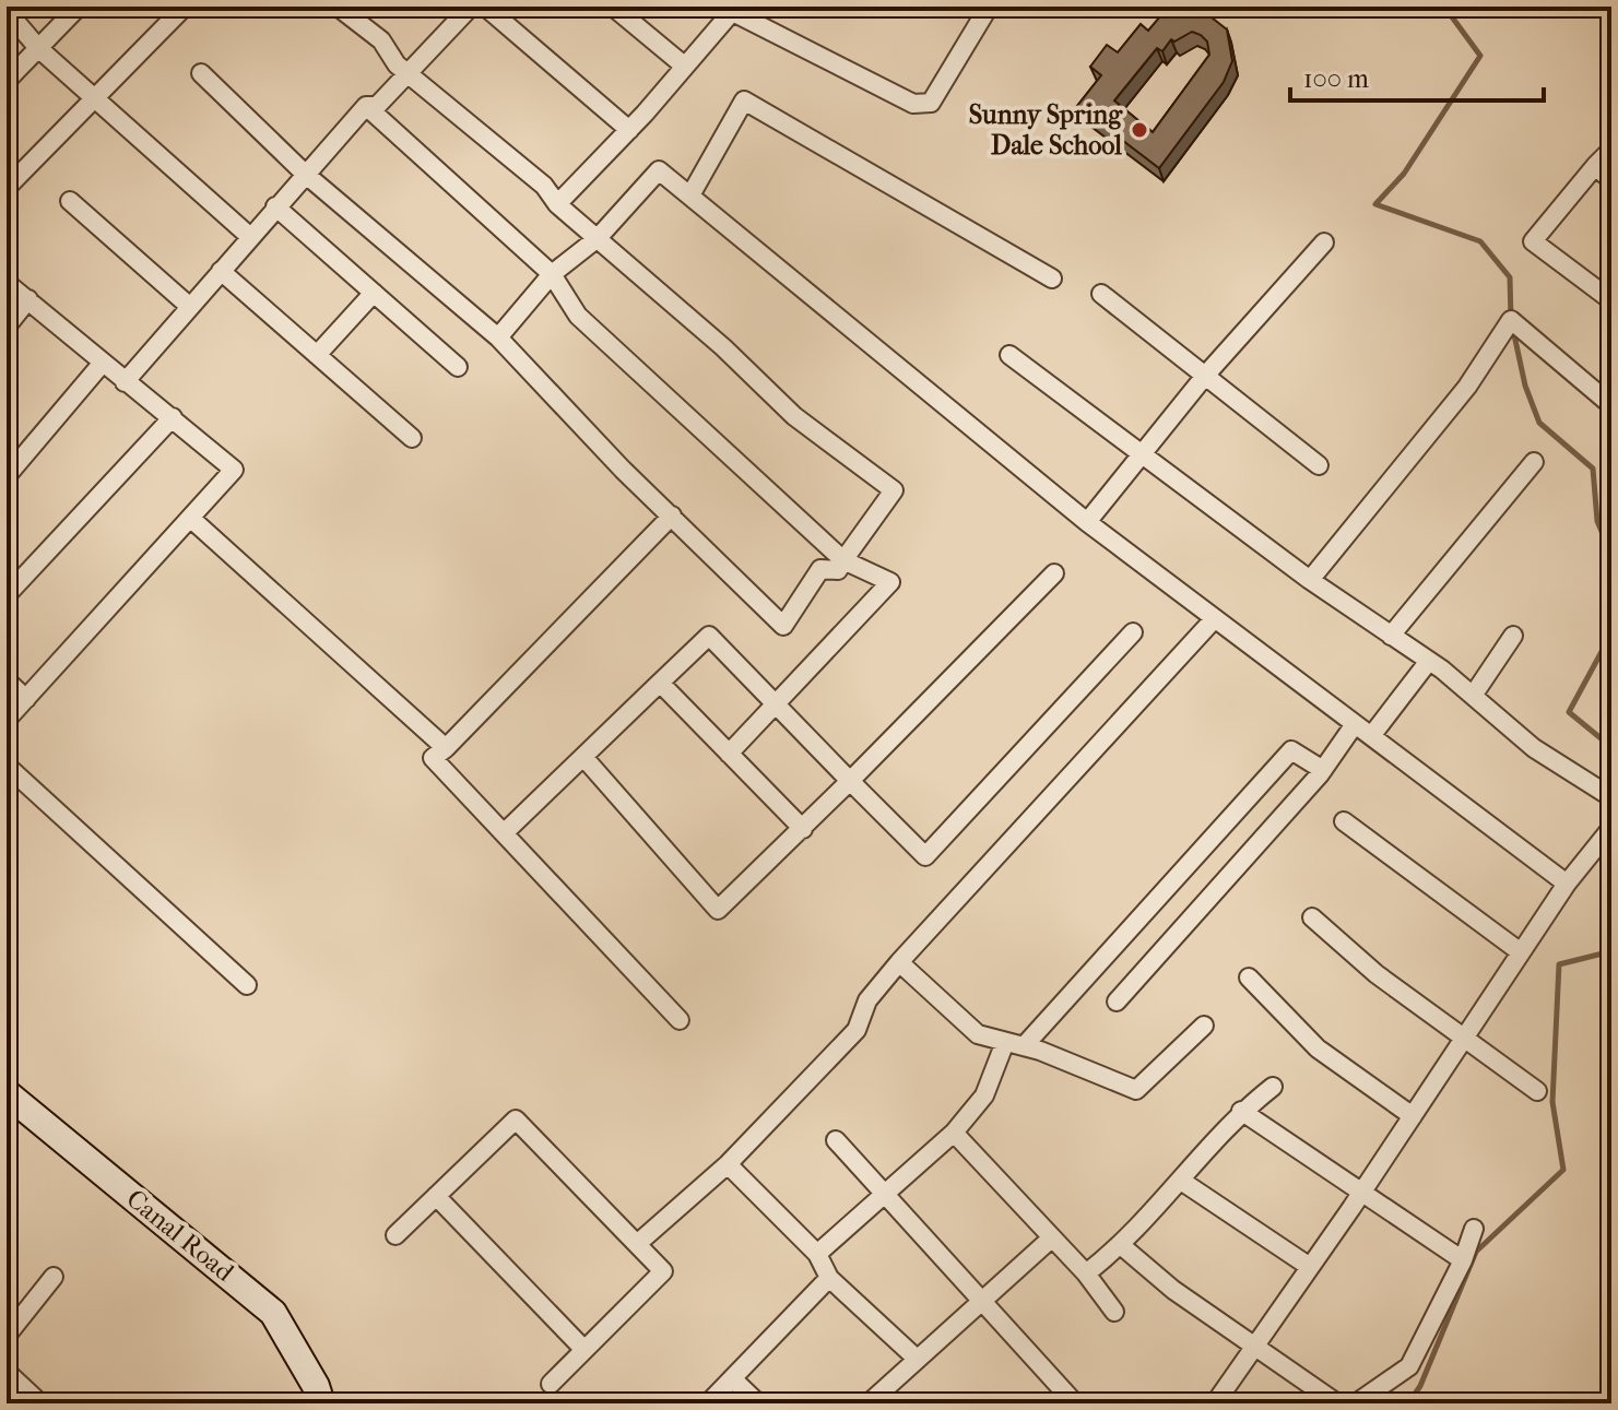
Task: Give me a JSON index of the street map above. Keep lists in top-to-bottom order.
{
  "streets": {
    "street": ["Canal Road"]
  },
  "places": ["Sunny Spring Dale School"],
  "scale_bar": "100 m"
}
